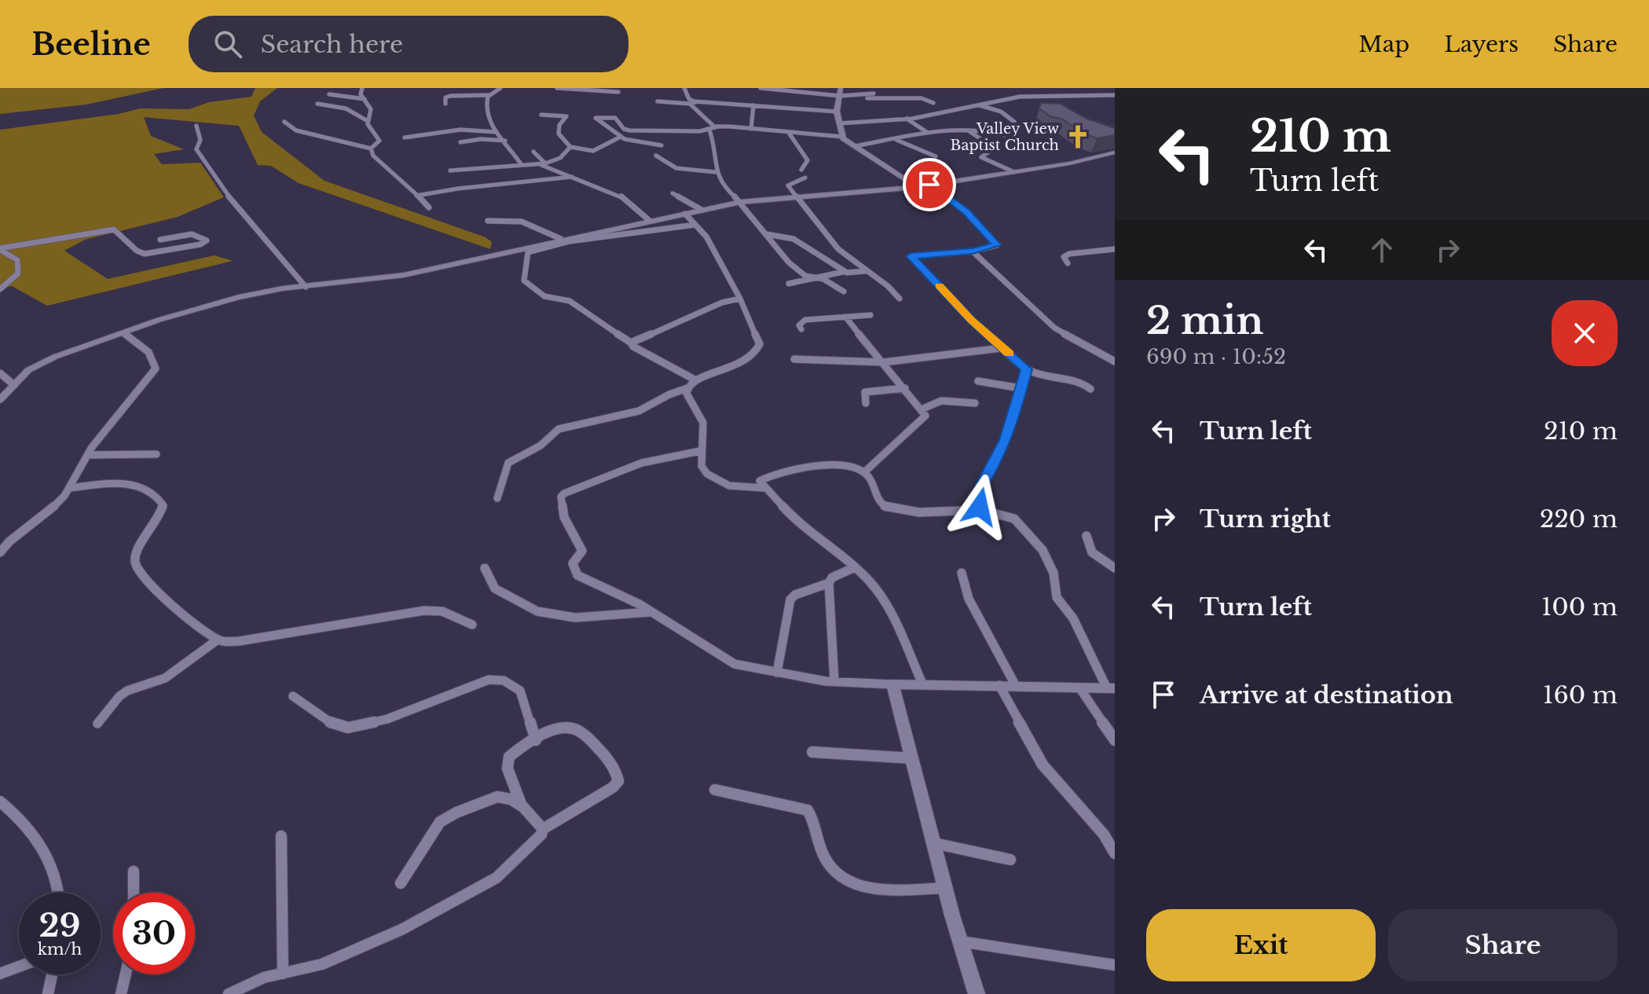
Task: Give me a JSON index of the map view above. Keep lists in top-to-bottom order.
{
  "places": {
    "church": ["Valley View Baptist Church"]
  },
  "page": {
    "header": "Beeline",
    "search": "Search here",
    "nav": ["Map", "Layers", "Share"],
    "turn": ["210 m", "Turn left"],
    "heading": ["2 min", "690 m · 10:52"],
    "list": [
      {
        "name": "Turn left",
        "value": "210 m"
      },
      {
        "name": "Turn right",
        "value": "220 m"
      },
      {
        "name": "Turn left",
        "value": "100 m"
      },
      {
        "name": "Arrive at destination",
        "value": "160 m"
      }
    ],
    "speed": "29 km/h",
    "limit": "30",
    "buttons": ["Exit", "Share"]
  }
}
